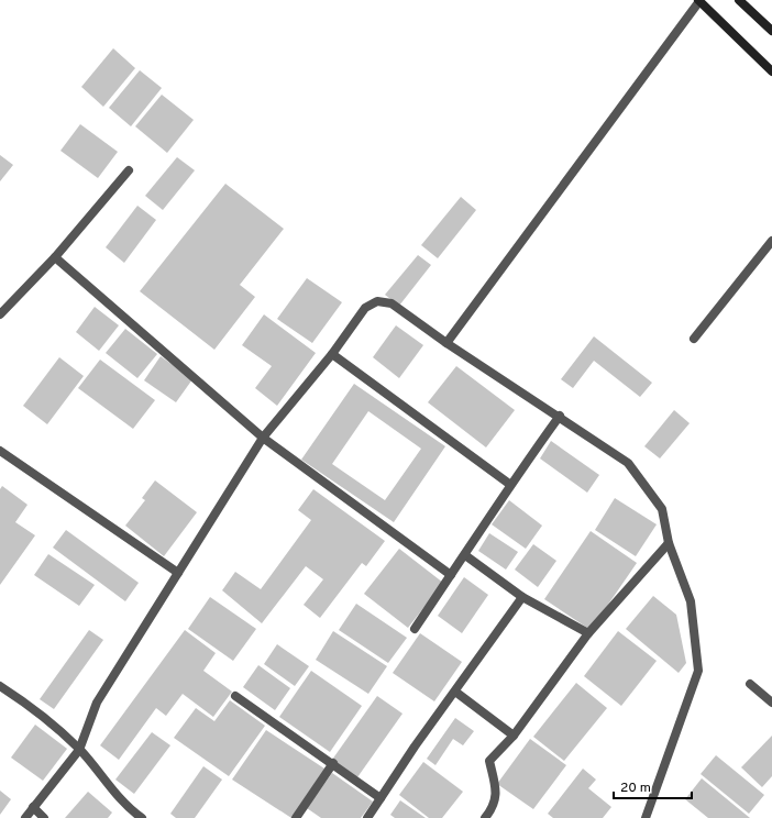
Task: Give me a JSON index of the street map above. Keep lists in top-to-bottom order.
{
  "scale_bar": "20 m"
}
